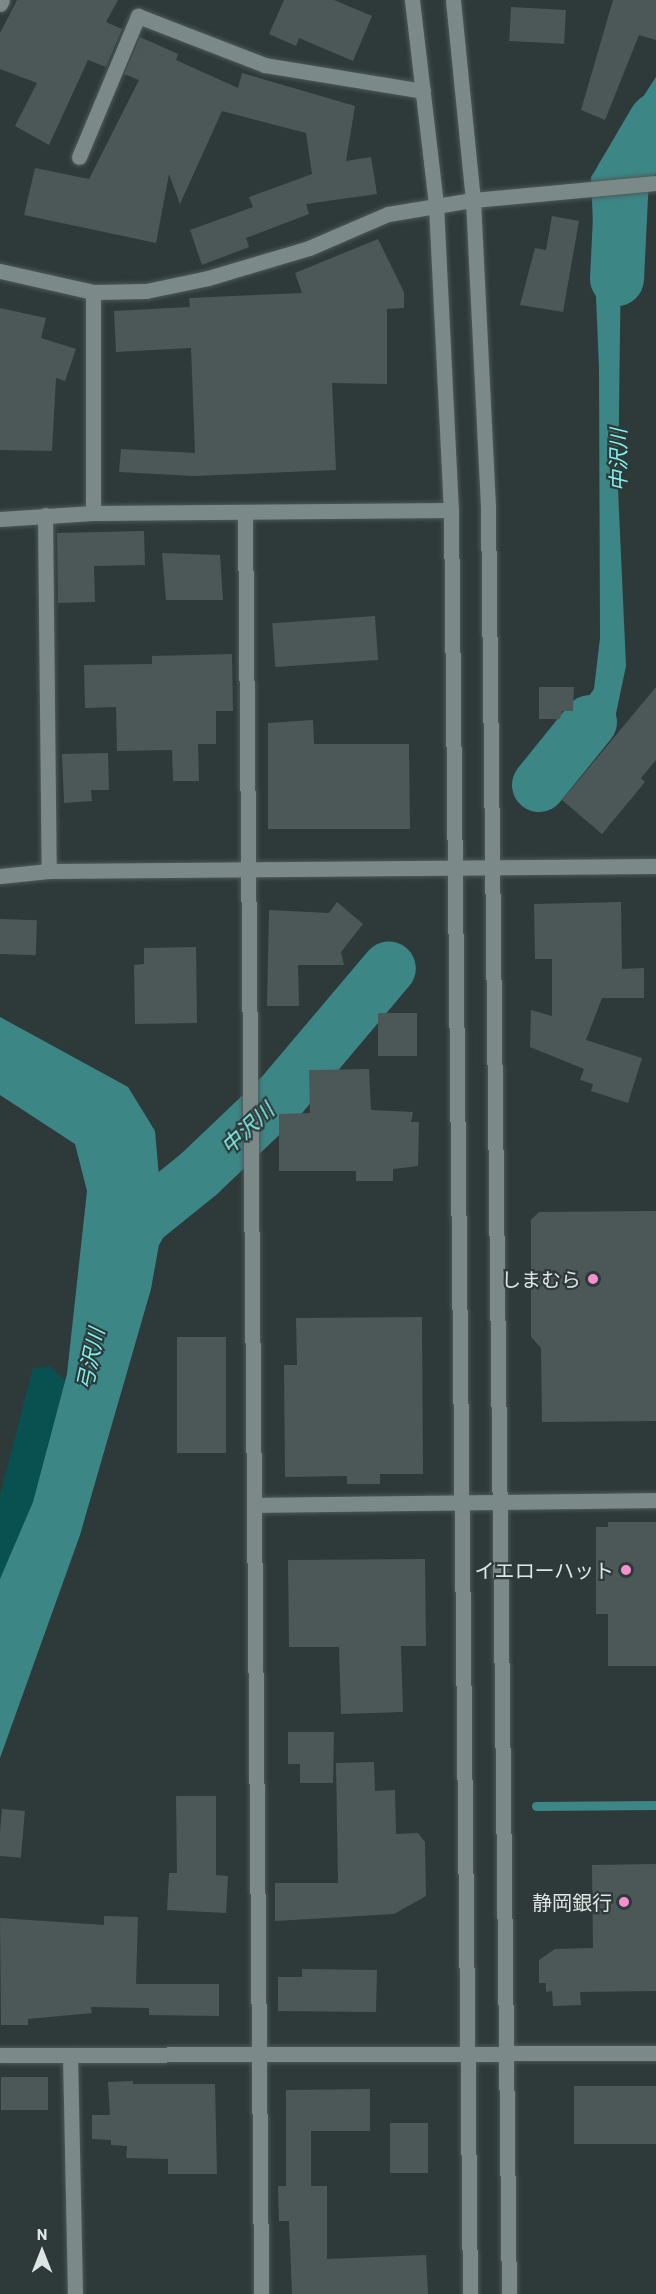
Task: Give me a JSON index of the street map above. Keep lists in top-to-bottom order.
{
  "water": ["中沢川", "弓沢川"],
  "places": ["しまむら", "イエローハット", "静岡銀行"],
  "north": "top"
}
